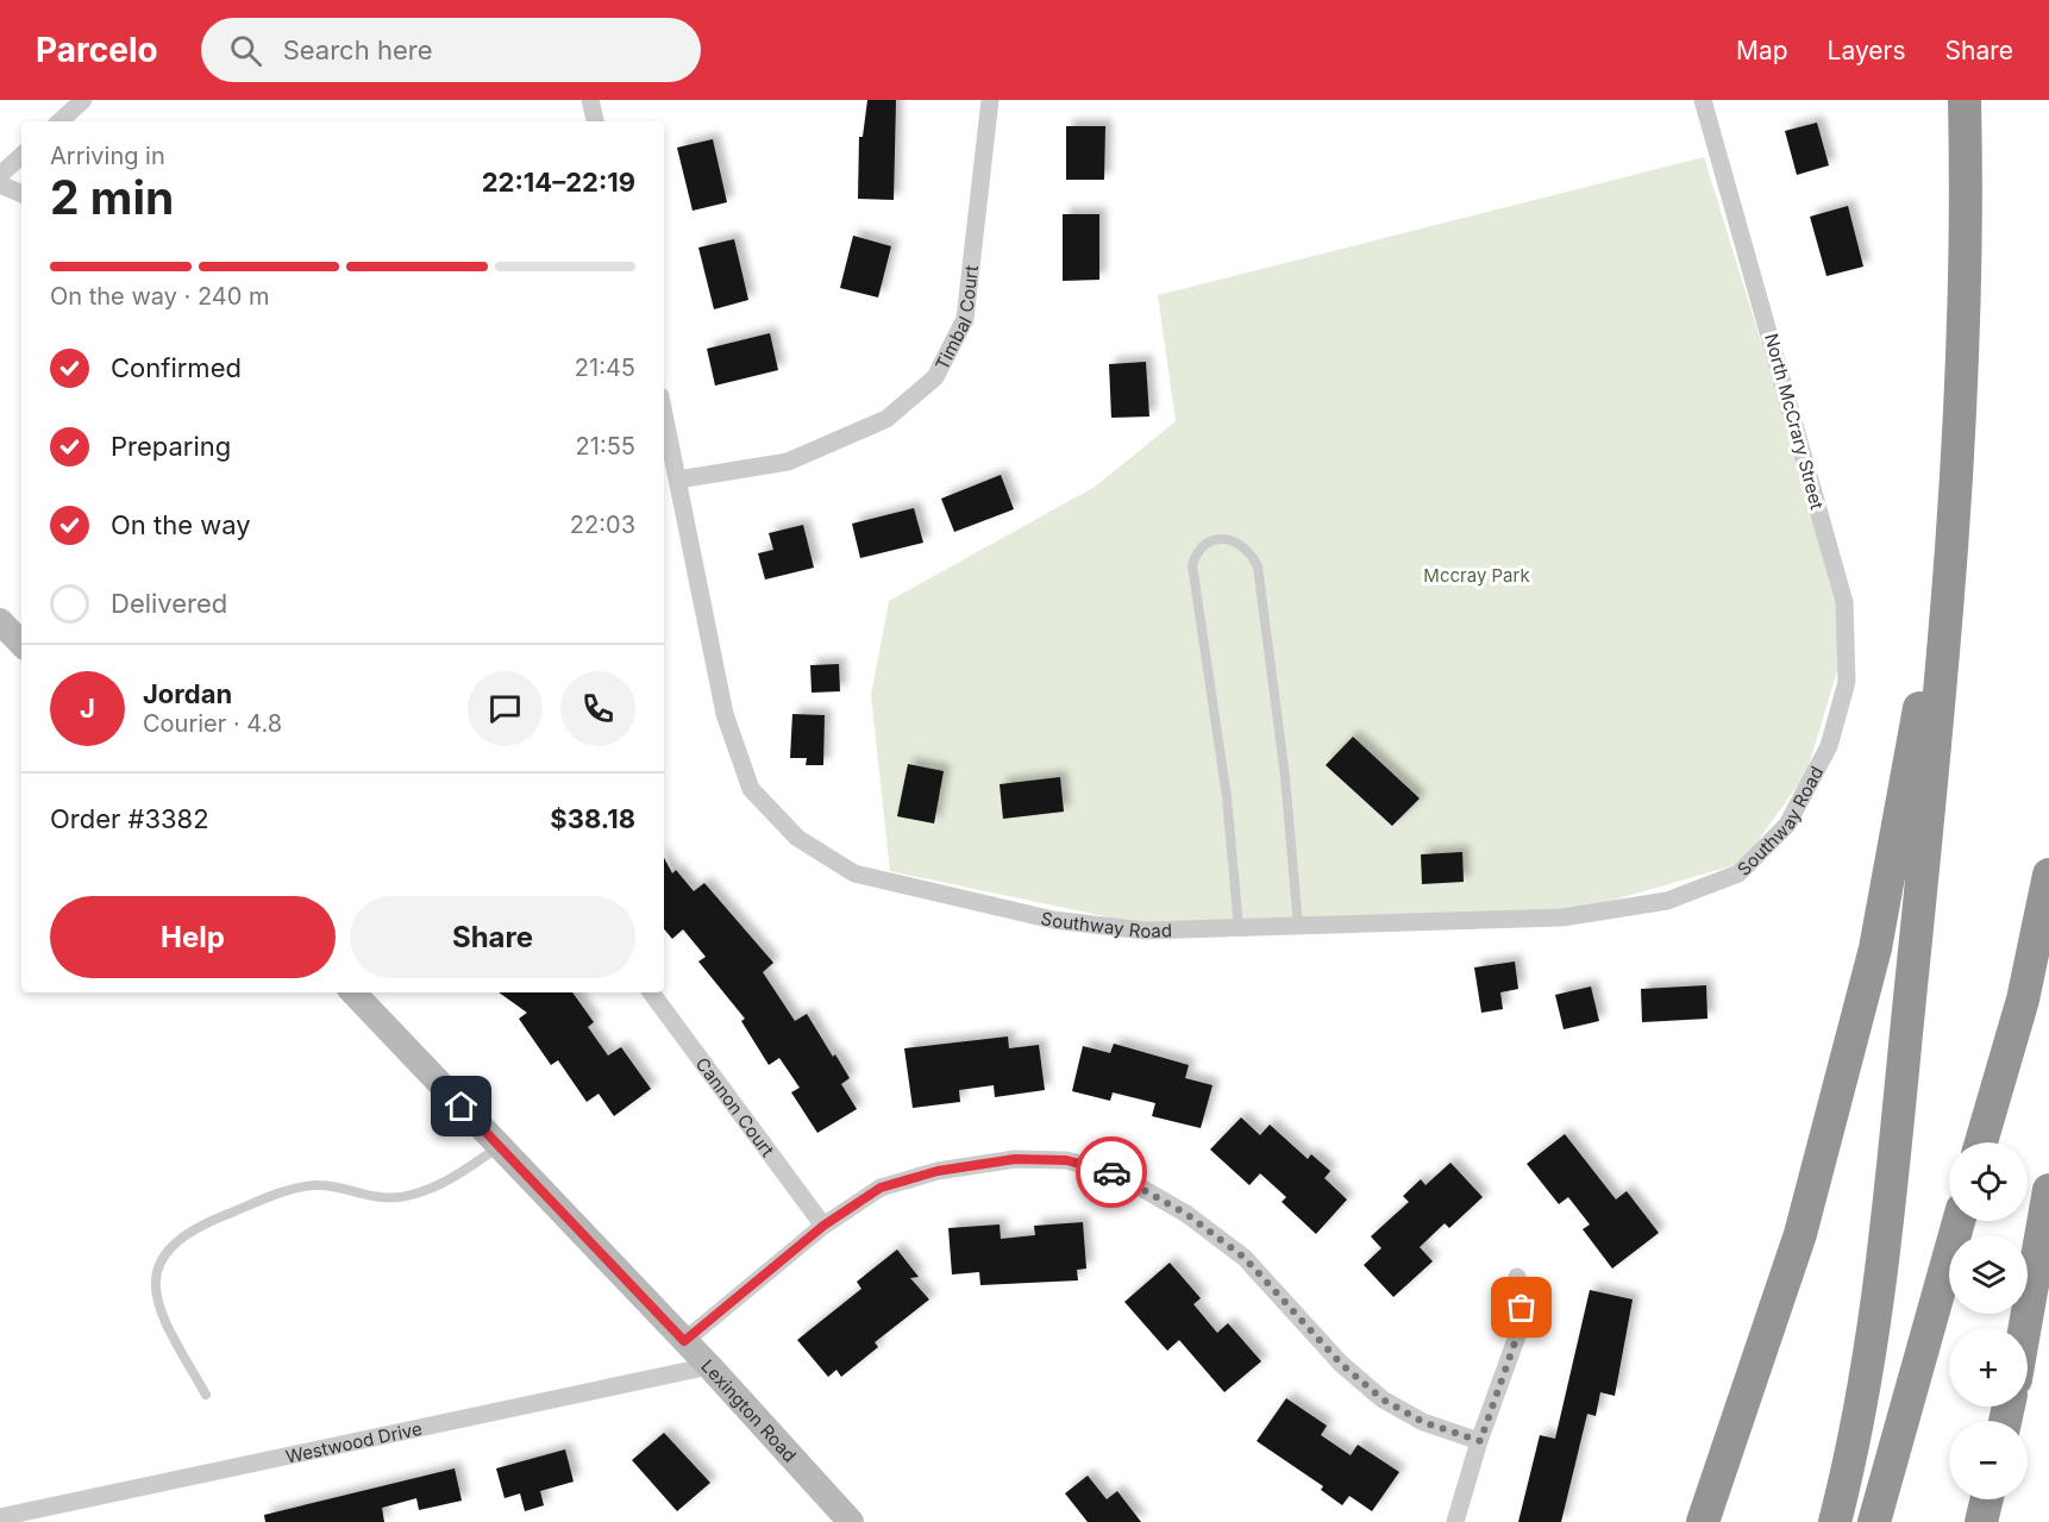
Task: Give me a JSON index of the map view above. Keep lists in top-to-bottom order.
{
  "streets": {
    "main road": ["Lexington Road"],
    "street": [
      "Timbal Court",
      "North McCrary Street",
      "Southway Road",
      "Cannon Court",
      "Westwood Drive"
    ]
  },
  "crossings": [
    ["Timbal Court", "Southway Road"],
    ["North McCrary Street", "Southway Road"],
    ["Lexington Road", "Westwood Drive"]
  ],
  "parks": ["Mccray Park"],
  "page": {
    "header": "Parcelo",
    "search": "Search here",
    "nav": ["Map", "Layers", "Share"],
    "heading": ["2 min", "Arriving in", "22:14–22:19"],
    "panel": [
      "Jordan",
      "Courier · 4.8",
      "Order #3382",
      "$38.18"
    ],
    "bar": "On the way · 240 m",
    "list": [
      ["Confirmed", "21:45"],
      ["Preparing", "21:55"],
      ["On the way", "22:03"],
      "Delivered"
    ],
    "round": "J",
    "buttons": ["Help", "Share"],
    "map_buttons": ["+", "−"]
  }
}
